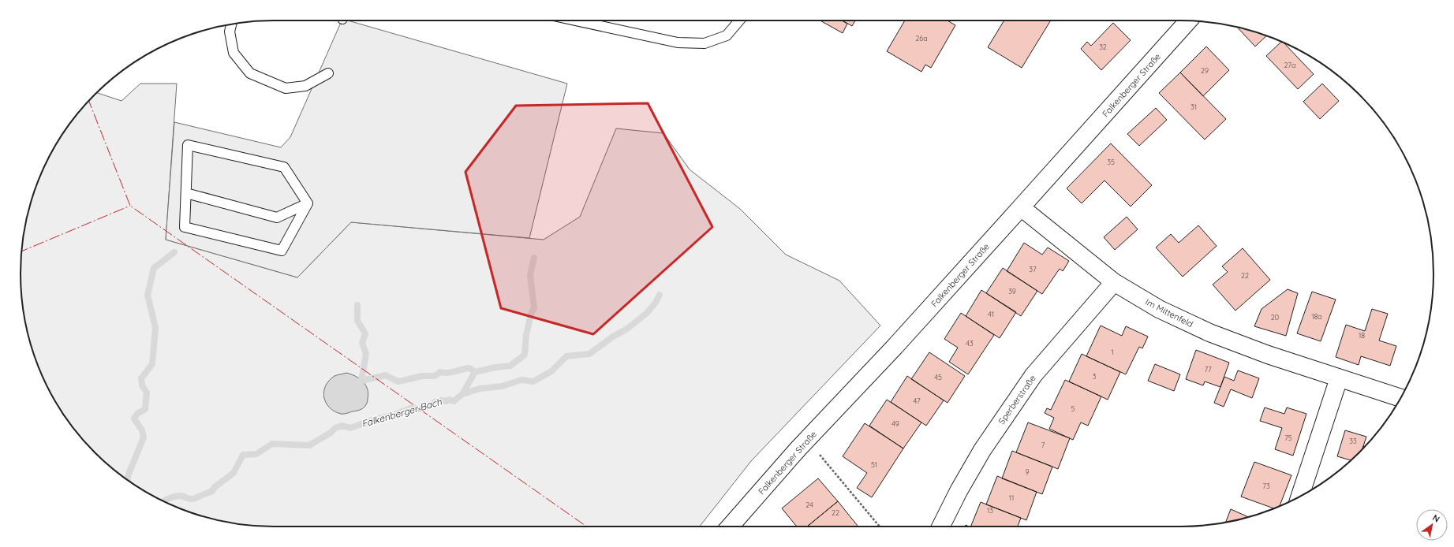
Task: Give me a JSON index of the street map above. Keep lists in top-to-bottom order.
{
  "streets": {
    "street": ["Falkenberger Straße", "Im Mittenfeld", "Sperberstraße"]
  },
  "crossings": [
    ["Falkenberger Straße", "Im Mittenfeld"],
    ["Im Mittenfeld", "Sperberstraße"]
  ],
  "water": ["Falkenberger Bach"],
  "house_numbers": [
    "26a",
    "32",
    "27a",
    "29",
    "31",
    "35",
    "37",
    "22",
    "39",
    "41",
    "18a",
    "20",
    "18",
    "43",
    "1",
    "77",
    "3",
    "45",
    "47",
    "5",
    "49",
    "75",
    "33",
    "7",
    "51",
    "9",
    "73",
    "11",
    "24",
    "13",
    "22"
  ],
  "north": "top right"
}
